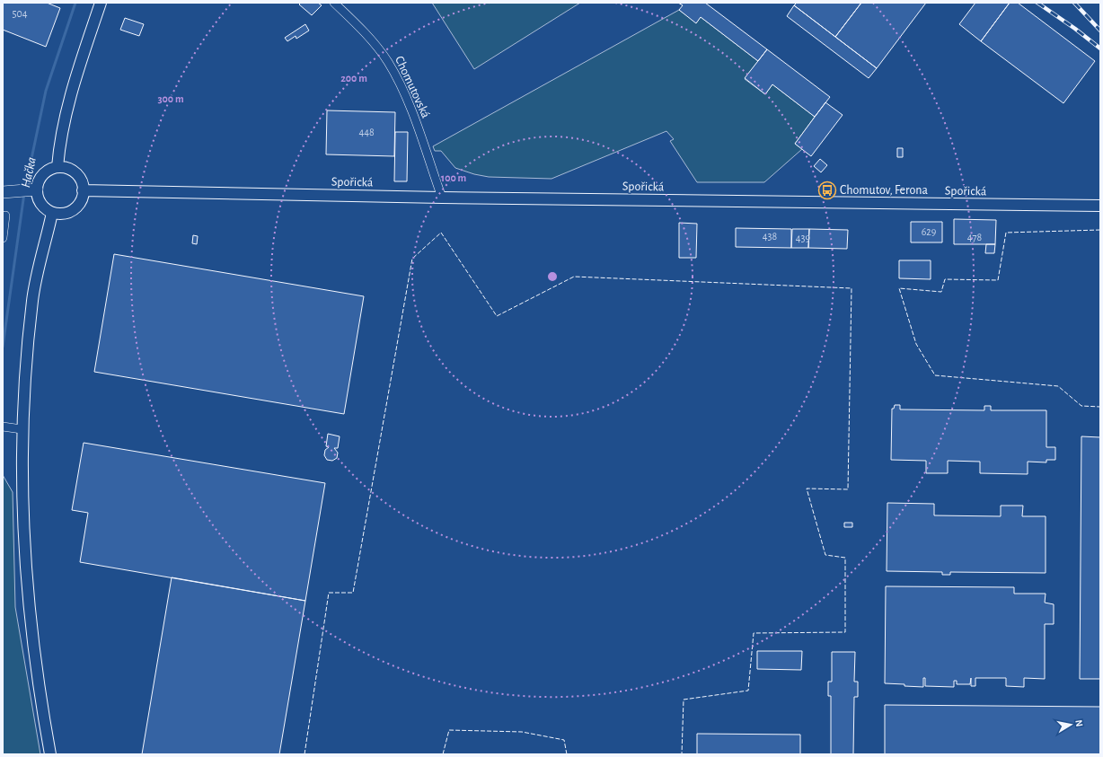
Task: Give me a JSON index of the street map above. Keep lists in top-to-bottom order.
{
  "streets": {
    "street": ["Chomutovská", "Spořická"]
  },
  "crossings": [
    ["Chomutovská", "Spořická"]
  ],
  "water": ["Hačka"],
  "places": {
    "bus stop": ["Chomutov, Ferona"]
  },
  "house_numbers": [
    "504",
    "448",
    "629",
    "438",
    "478",
    "439"
  ],
  "north": "right",
  "rings": ["200 m", "300 m", "100 m"]
}
